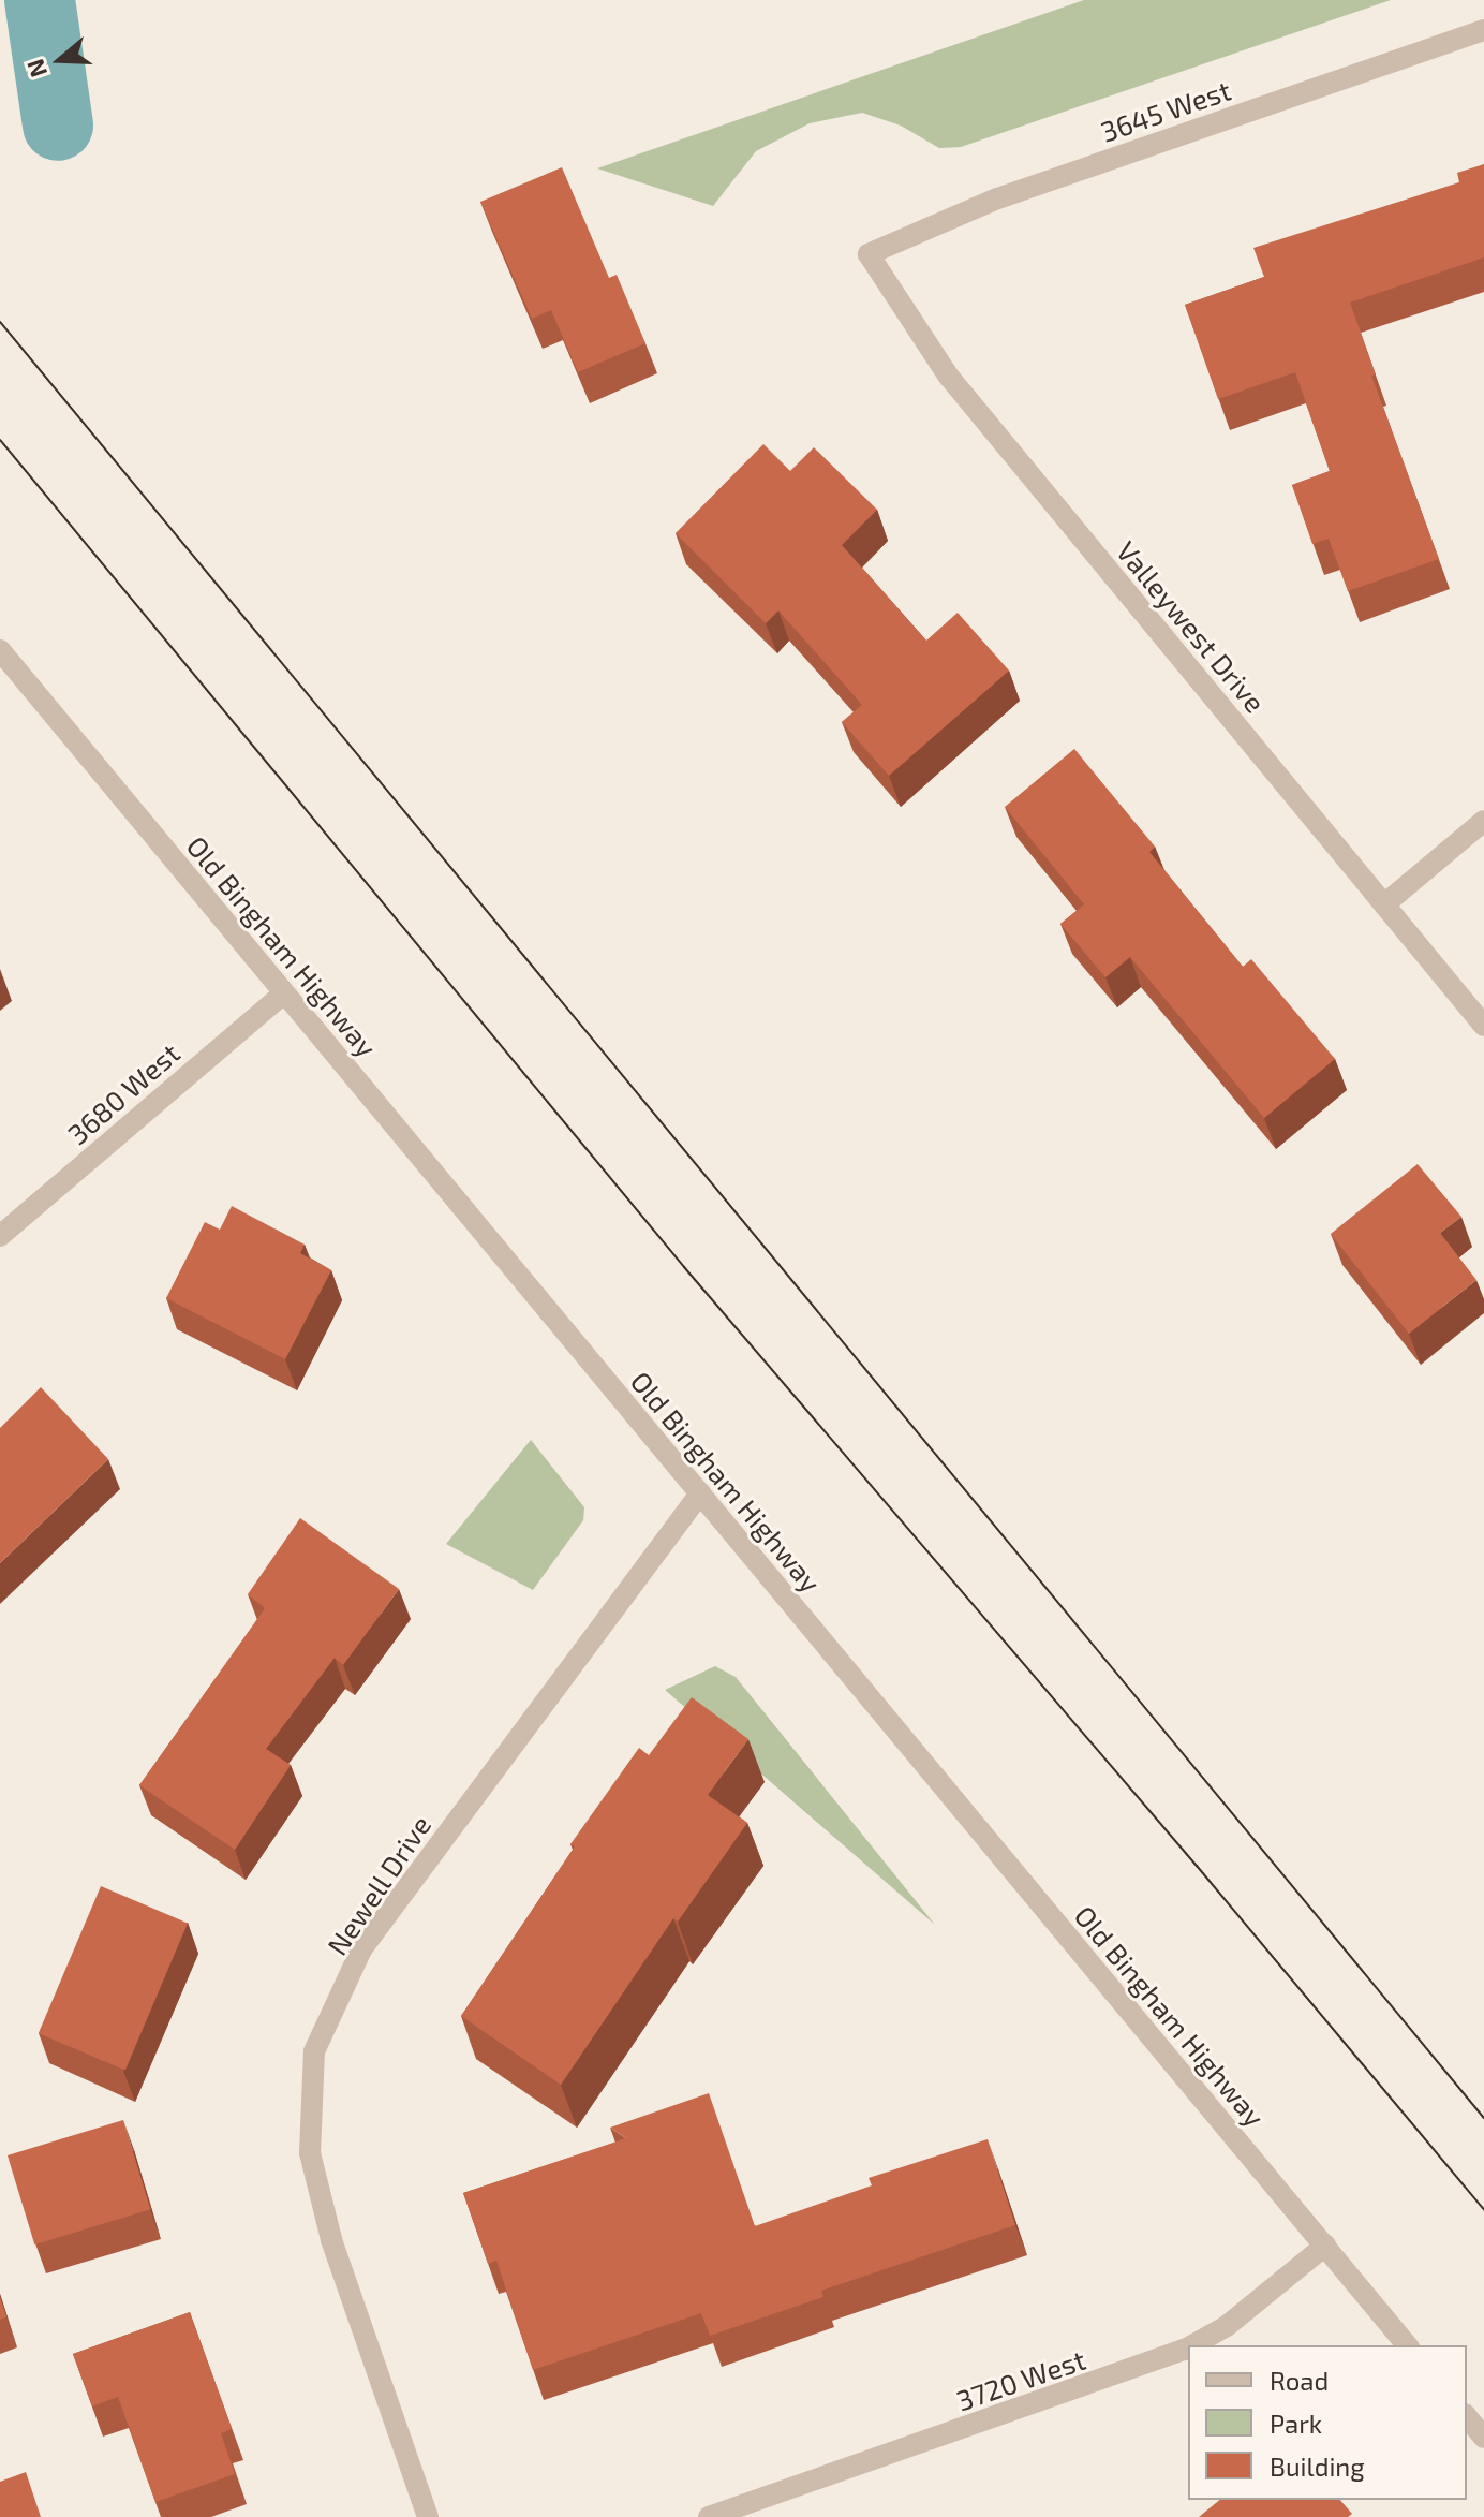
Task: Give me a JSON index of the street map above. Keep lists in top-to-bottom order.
{
  "streets": {
    "street": [
      "3645 West",
      "Valleywest Drive",
      "Old Bingham Highway",
      "3680 West",
      "Newell Drive",
      "3720 West"
    ]
  },
  "crossings": [
    ["3645 West", "Valleywest Drive"],
    ["Old Bingham Highway", "3680 West"],
    ["Old Bingham Highway", "Newell Drive"],
    ["Old Bingham Highway", "3720 West"]
  ],
  "legend": ["Road", "Park", "Building"],
  "north": "left"
}
